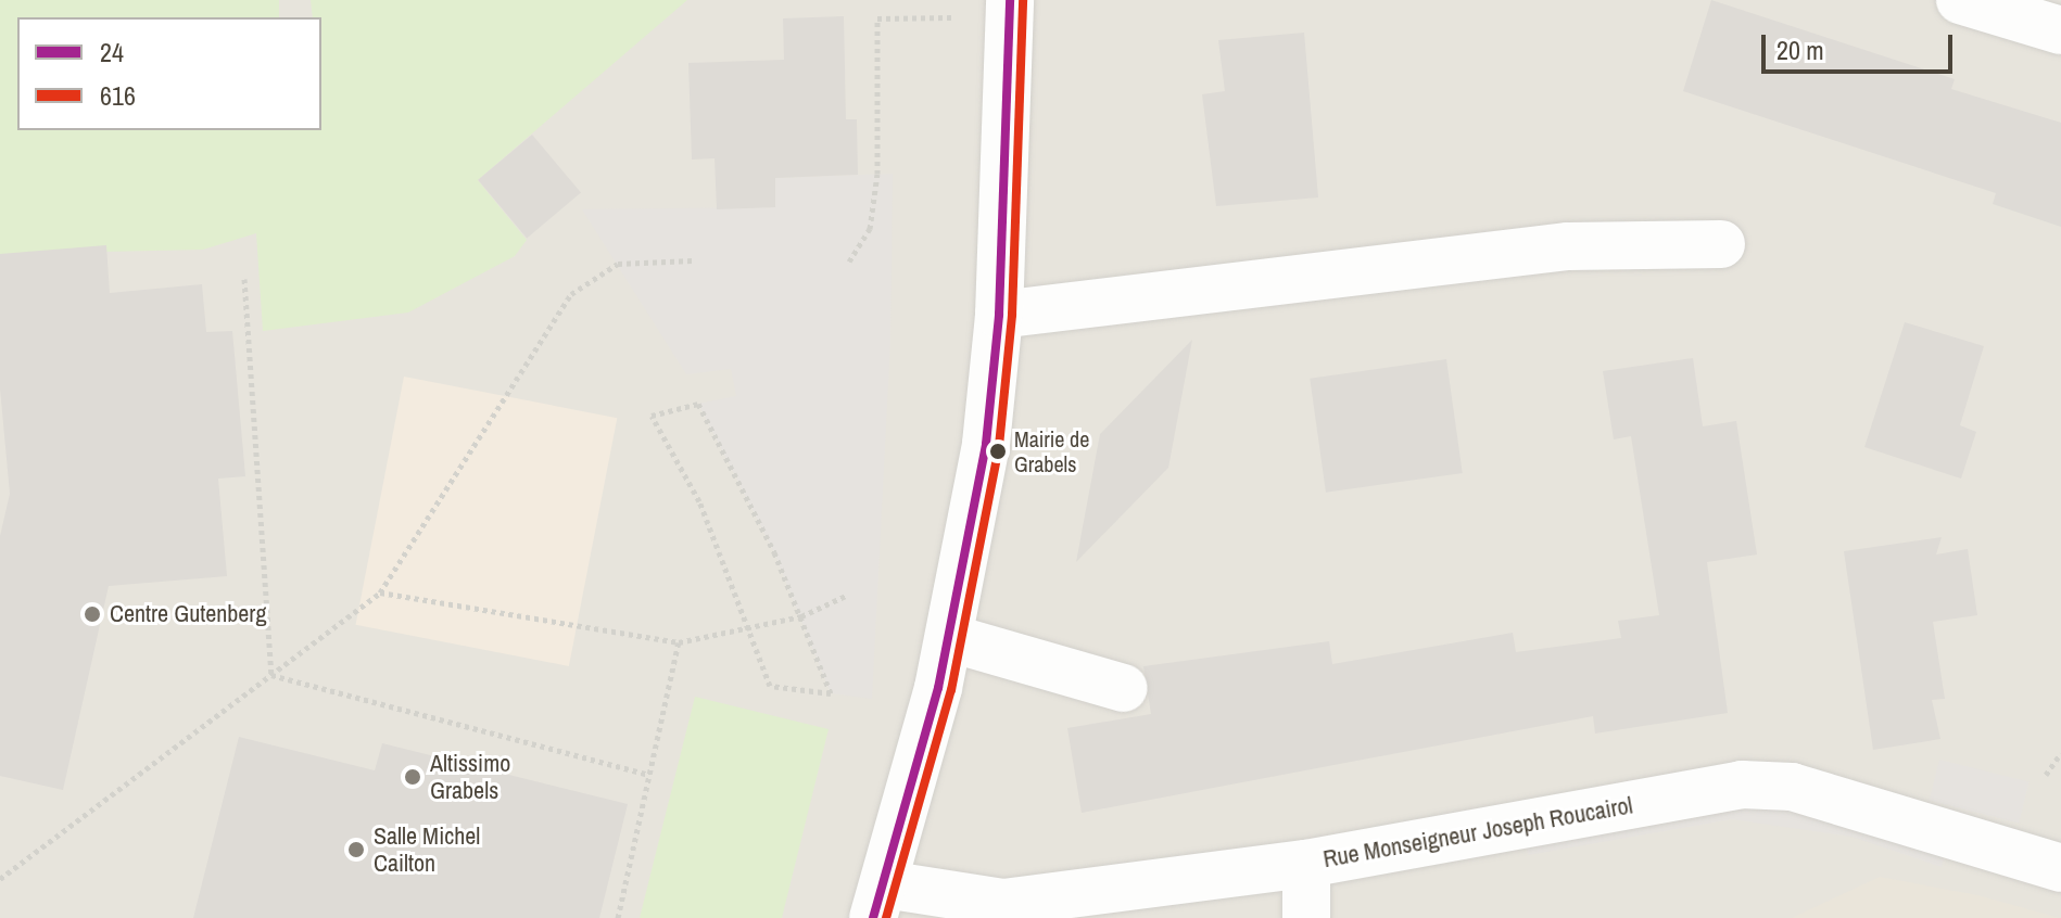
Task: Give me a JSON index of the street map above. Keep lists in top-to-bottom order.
{
  "streets": {
    "street": ["Rue Monseigneur Joseph Roucairol"]
  },
  "places": [
    "Mairie de Grabels",
    "Centre Gutenberg",
    "Altissimo Grabels",
    "Salle Michel Cailton"
  ],
  "lines": ["transit line 24", "transit line 616"],
  "legend": ["24", "616"],
  "scale_bar": "20 m"
}
